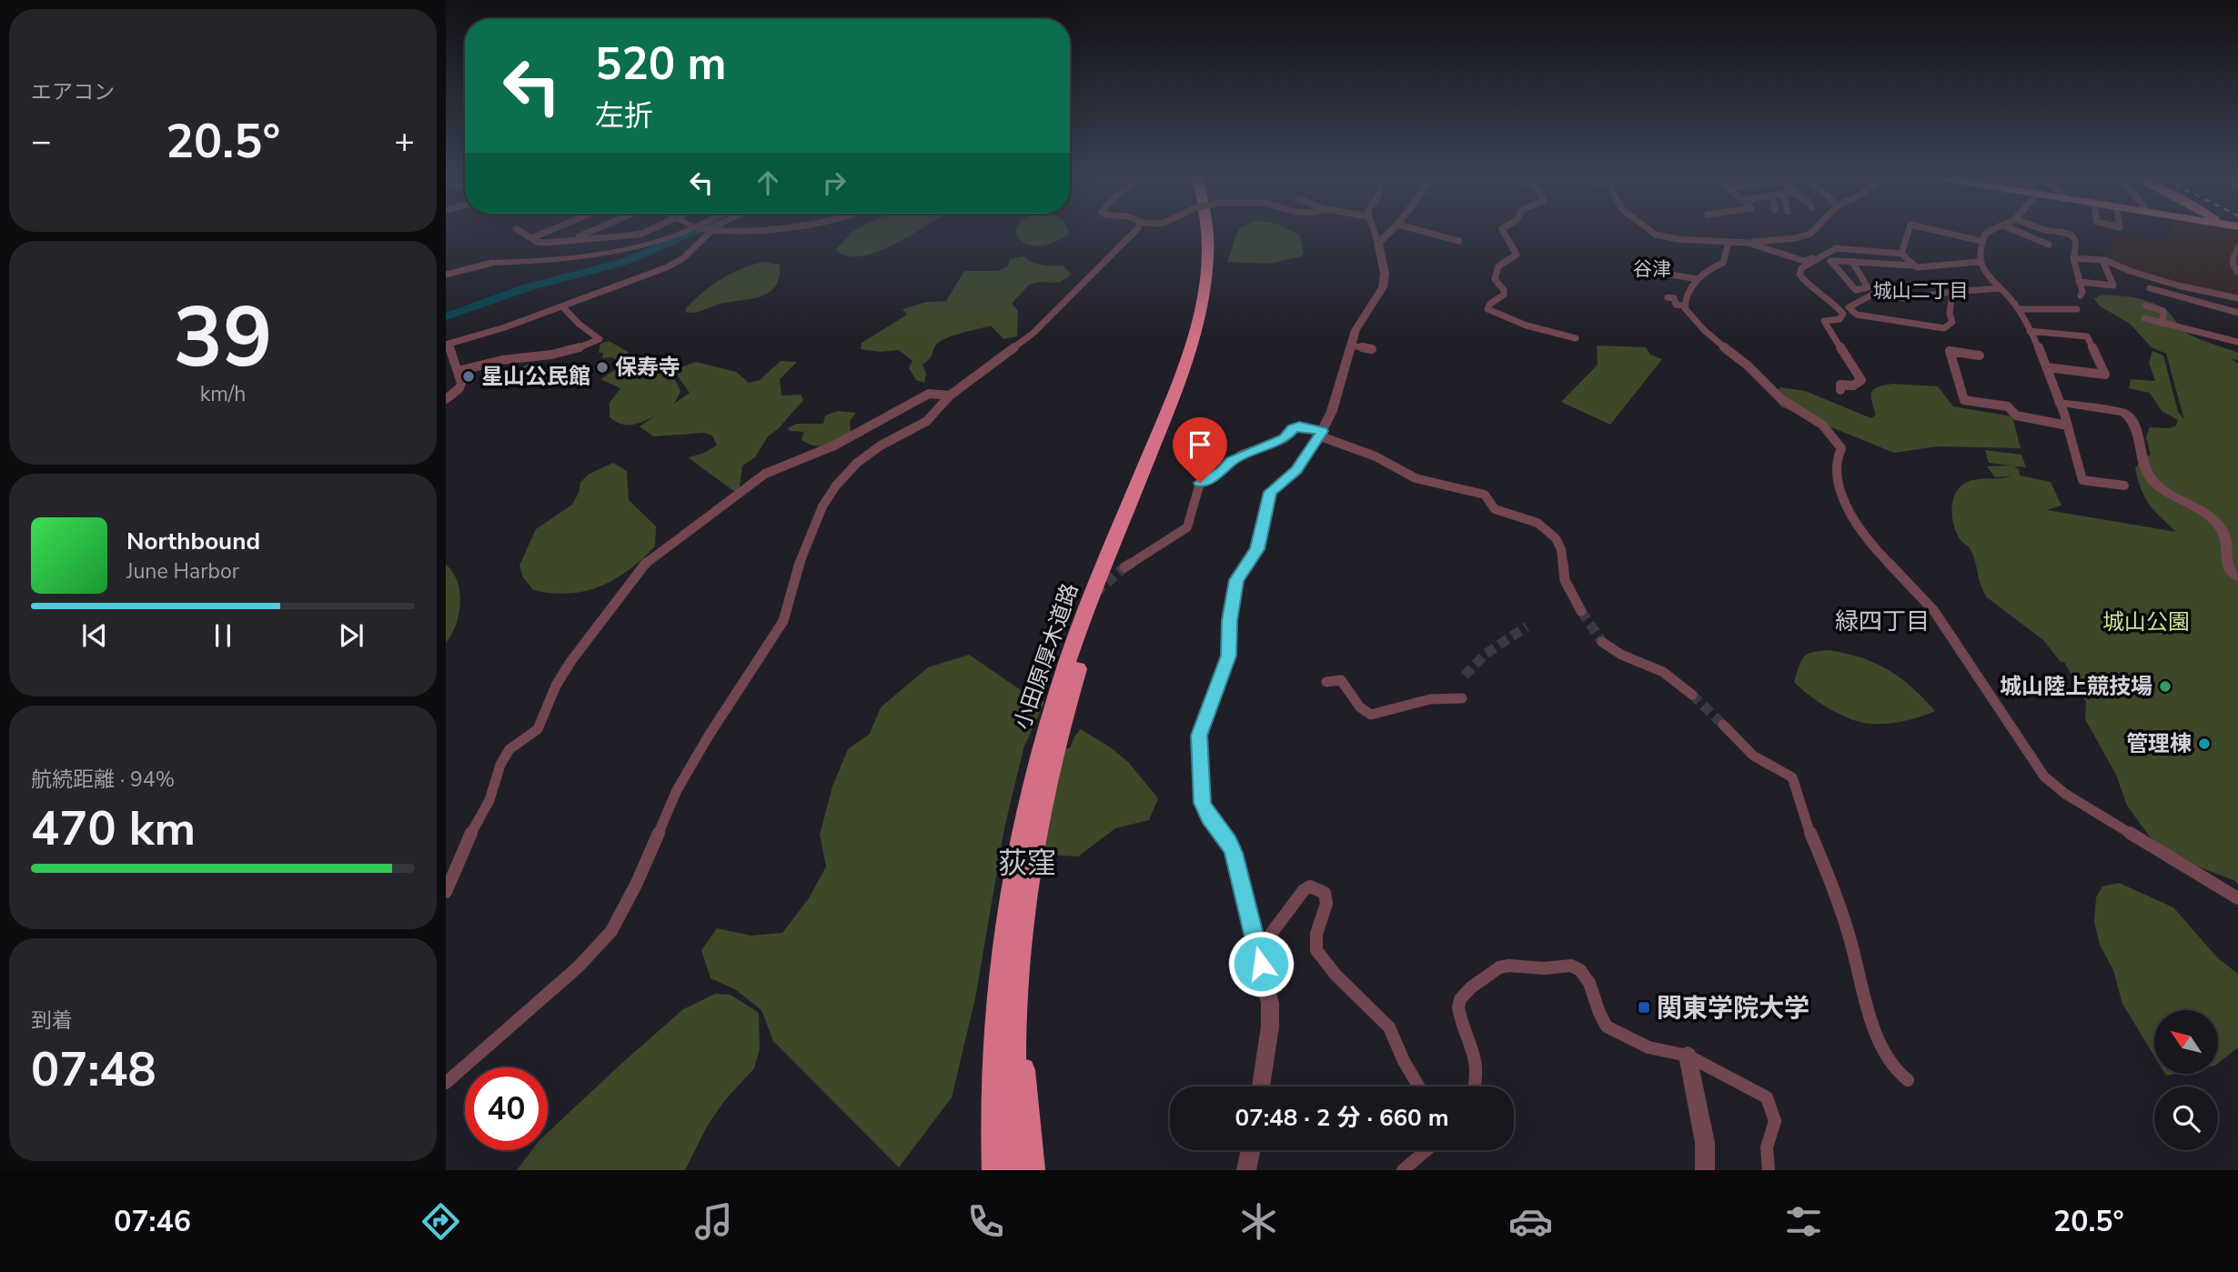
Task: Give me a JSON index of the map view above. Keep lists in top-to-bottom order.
{
  "streets": {
    "highway": ["小田原厚木道路"]
  },
  "districts": [
    "谷津",
    "城山二丁目",
    "緑四丁目",
    "荻窪"
  ],
  "parks": ["城山公園"],
  "places": {
    "other": [
      "保寿寺",
      "星山公民館",
      "城山陸上競技場",
      "管理棟"
    ],
    "transit": ["関東学院大学"]
  },
  "north": "top left",
  "page": {
    "tile": [
      "エアコン",
      ["39", "km/h"],
      ["航続距離 · 94%", "470 km"],
      ["到着", "07:48"]
    ],
    "turn": ["520 m", "左折"],
    "heat": ["−", "20.5°", "+"],
    "song": ["Northbound", "June Harbor"],
    "limit": "40",
    "trip": "07:48 · 2 分 · 660 m",
    "tabs": ["07:46", "20.5°"]
  }
}
